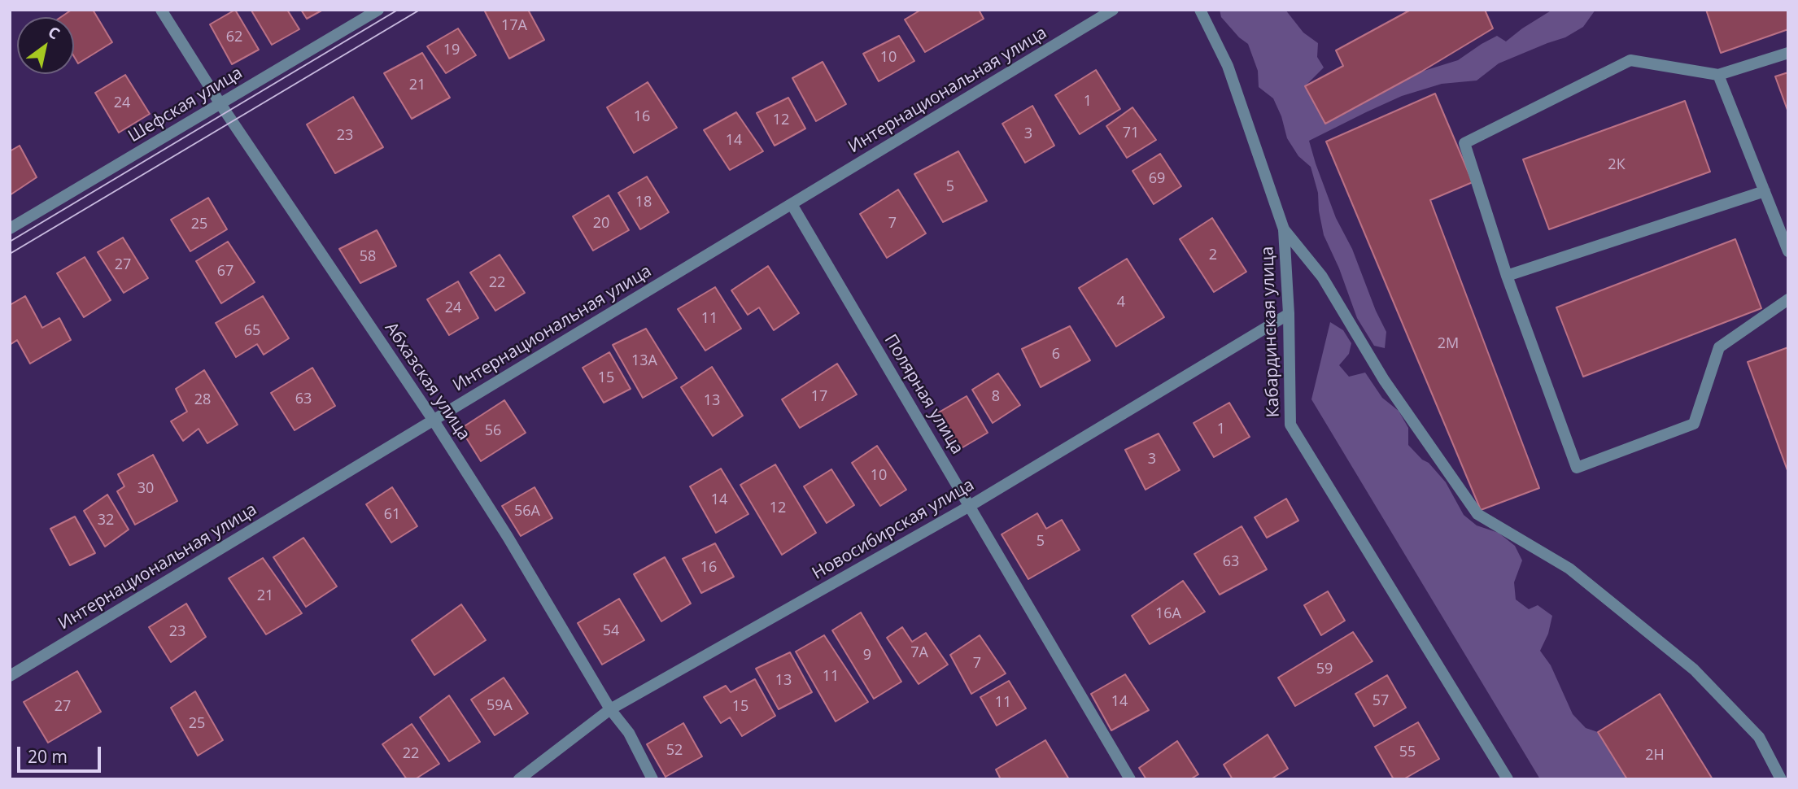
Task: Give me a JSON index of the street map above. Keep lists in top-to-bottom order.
{
  "streets": {
    "street": [
      "Интернациональная улица",
      "Шефская улица",
      "Кабардинская улица",
      "Абхазская улица",
      "Полярная улица",
      "Новосибирская улица"
    ]
  },
  "crossings": [
    ["Интернациональная улица", "Абхазская улица"],
    ["Интернациональная улица", "Полярная улица"],
    ["Шефская улица", "Абхазская улица"],
    ["Кабардинская улица", "Новосибирская улица"],
    ["Абхазская улица", "Новосибирская улица"],
    ["Полярная улица", "Новосибирская улица"]
  ],
  "house_numbers": [
    "17А",
    "62",
    "19",
    "10",
    "21",
    "1",
    "24",
    "16",
    "12",
    "71",
    "3",
    "23",
    "14",
    "2К",
    "69",
    "5",
    "18",
    "20",
    "7",
    "25",
    "2",
    "58",
    "27",
    "67",
    "22",
    "4",
    "24",
    "11",
    "65",
    "2М",
    "6",
    "13А",
    "15",
    "17",
    "8",
    "63",
    "28",
    "13",
    "1",
    "56",
    "3",
    "10",
    "30",
    "14",
    "12",
    "56А",
    "61",
    "32",
    "5",
    "63",
    "16",
    "21",
    "16А",
    "54",
    "23",
    "7А",
    "9",
    "7",
    "59",
    "11",
    "13",
    "57",
    "14",
    "11",
    "59А",
    "27",
    "15",
    "25",
    "52",
    "55",
    "22",
    "2Н"
  ],
  "scale_bar": "20 m",
  "north": "top right"
}
